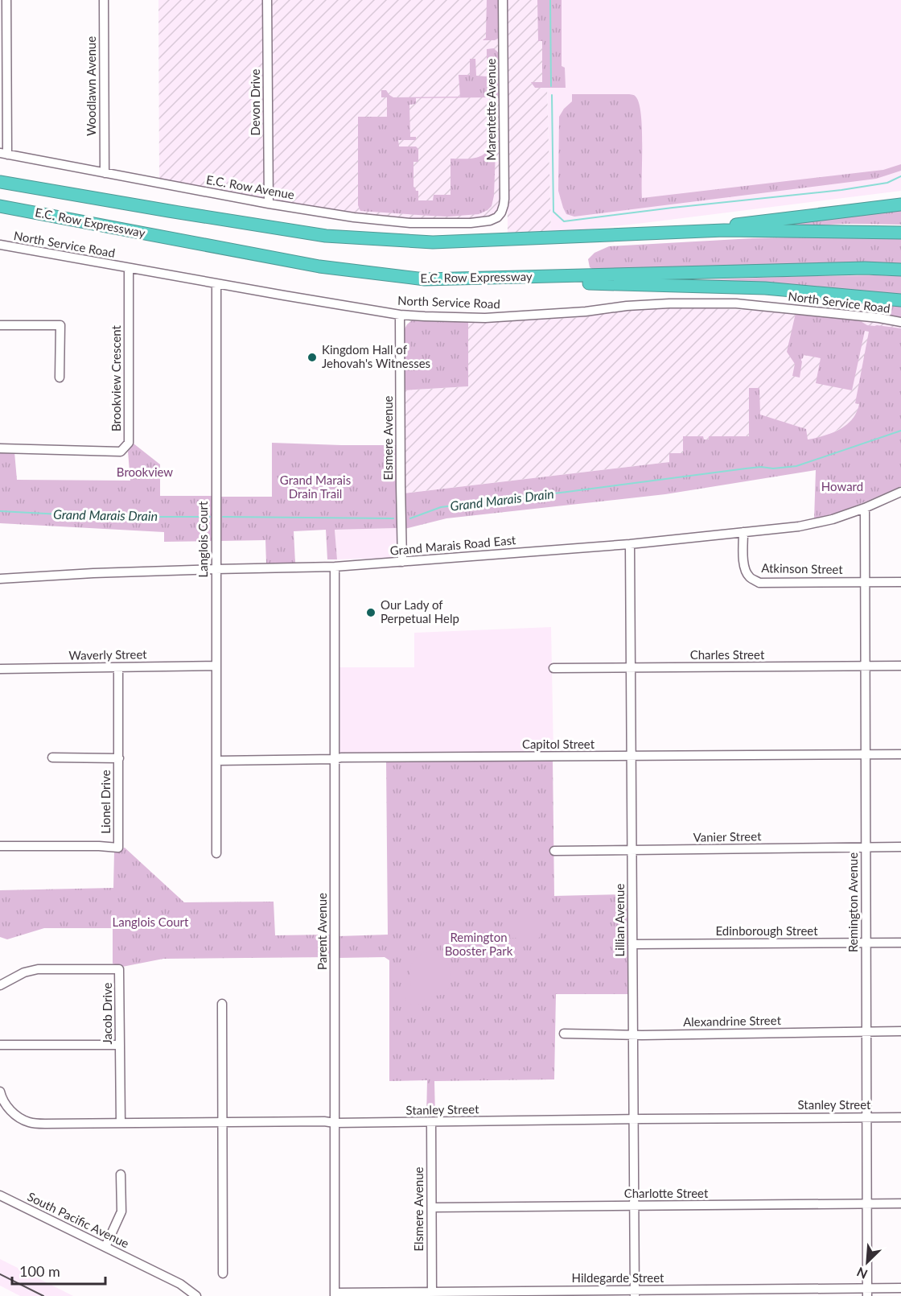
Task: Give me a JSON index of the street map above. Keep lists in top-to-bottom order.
{
  "streets": {
    "highway": ["E.C. Row Expressway"],
    "street": [
      "Woodlawn Avenue",
      "Devon Drive",
      "Marentette Avenue",
      "E.C. Row Avenue",
      "North Service Road",
      "Brookview Crescent",
      "Elsmere Avenue",
      "Langlois Court",
      "Grand Marais Road East",
      "Atkinson Street",
      "Waverly Street",
      "Charles Street",
      "Capitol Street",
      "Lionel Drive",
      "Vanier Street",
      "Remington Avenue",
      "Lillian Avenue",
      "Parent Avenue",
      "Edinborough Street",
      "Jacob Drive",
      "Alexandrine Street",
      "Stanley Street",
      "Charlotte Street",
      "South Pacific Avenue",
      "Hildegarde Street"
    ]
  },
  "crossings": [
    ["Woodlawn Avenue", "E.C. Row Avenue"],
    ["Devon Drive", "E.C. Row Avenue"],
    ["Marentette Avenue", "E.C. Row Avenue"],
    ["North Service Road", "Brookview Crescent"],
    ["North Service Road", "Elsmere Avenue"],
    ["North Service Road", "Langlois Court"],
    ["Elsmere Avenue", "Grand Marais Road East"],
    ["Elsmere Avenue", "Stanley Street"],
    ["Elsmere Avenue", "Charlotte Street"],
    ["Elsmere Avenue", "Hildegarde Street"],
    ["Langlois Court", "Grand Marais Road East"],
    ["Langlois Court", "Waverly Street"],
    ["Langlois Court", "Capitol Street"],
    ["Grand Marais Road East", "Atkinson Street"],
    ["Grand Marais Road East", "Remington Avenue"],
    ["Grand Marais Road East", "Lillian Avenue"],
    ["Grand Marais Road East", "Parent Avenue"],
    ["Atkinson Street", "Remington Avenue"],
    ["Waverly Street", "Lionel Drive"],
    ["Charles Street", "Remington Avenue"],
    ["Charles Street", "Lillian Avenue"],
    ["Capitol Street", "Remington Avenue"],
    ["Capitol Street", "Lillian Avenue"],
    ["Capitol Street", "Parent Avenue"],
    ["Vanier Street", "Remington Avenue"],
    ["Vanier Street", "Lillian Avenue"],
    ["Remington Avenue", "Edinborough Street"],
    ["Remington Avenue", "Alexandrine Street"],
    ["Remington Avenue", "Stanley Street"],
    ["Remington Avenue", "Charlotte Street"],
    ["Remington Avenue", "Hildegarde Street"],
    ["Lillian Avenue", "Edinborough Street"],
    ["Lillian Avenue", "Alexandrine Street"],
    ["Lillian Avenue", "Stanley Street"],
    ["Lillian Avenue", "Charlotte Street"],
    ["Lillian Avenue", "Hildegarde Street"],
    ["Parent Avenue", "Stanley Street"],
    ["Parent Avenue", "Hildegarde Street"],
    ["Jacob Drive", "Stanley Street"]
  ],
  "water": ["Grand Marais Drain"],
  "parks": [
    "Brookview",
    "Grand Marais Drain Trail",
    "Howard",
    "Langlois Court",
    "Remington Booster Park"
  ],
  "places": ["Kingdom Hall of Jehovah's Witnesses", "Our Lady of Perpetual Help"],
  "scale_bar": "100 m",
  "north": "bottom left"
}
